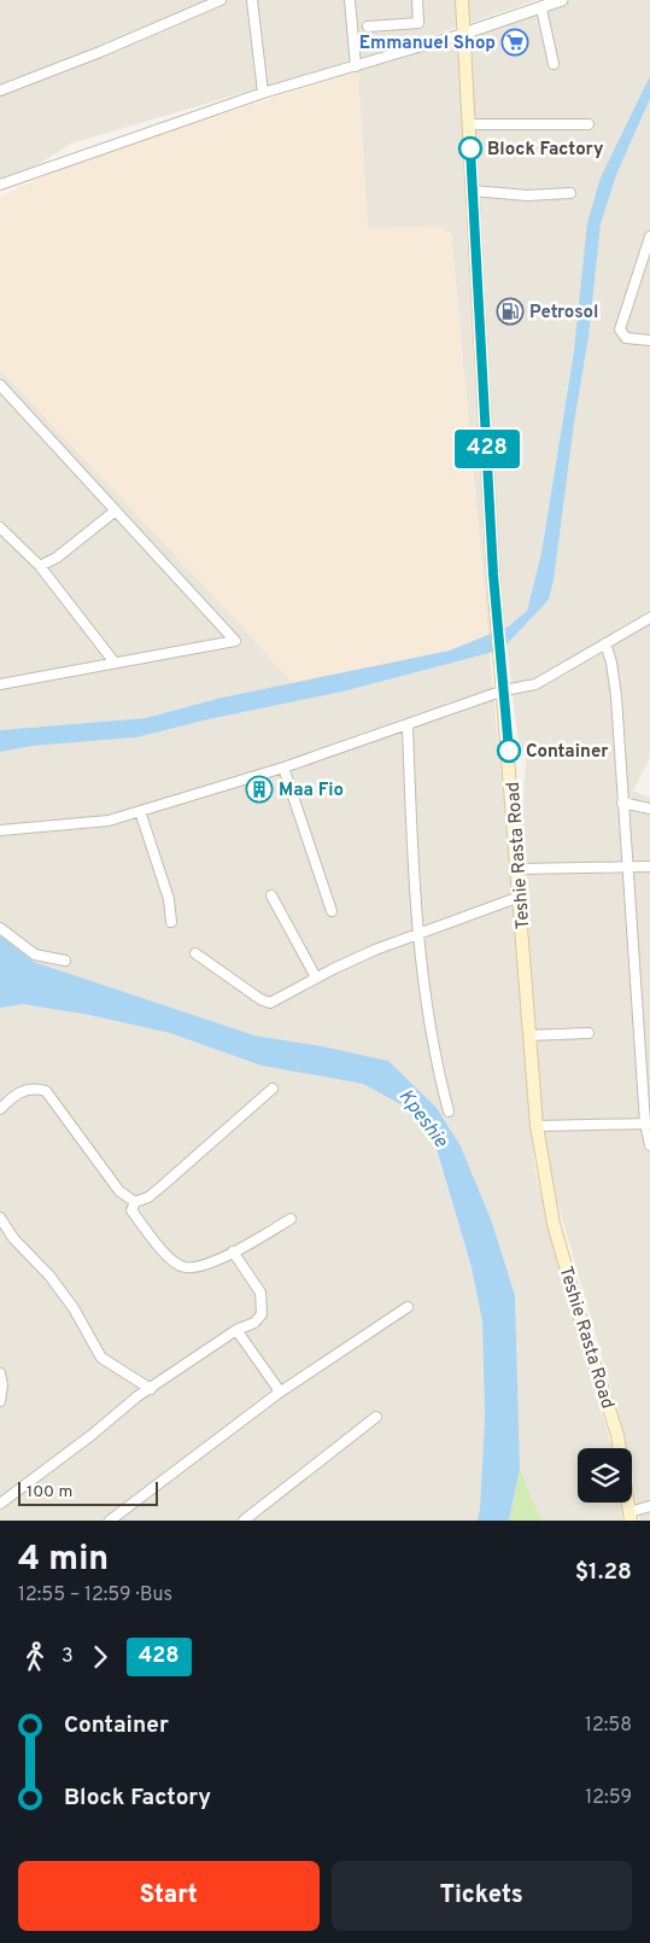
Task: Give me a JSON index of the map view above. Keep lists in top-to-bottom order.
{
  "streets": {
    "main road": ["Teshie Rasta Road"]
  },
  "water": ["Kpeshie"],
  "places": {
    "supermarket": ["Emmanuel Shop"],
    "other": ["Block Factory", "Container"],
    "fuel station": ["Petrosol"],
    "building": ["Maa Fio"]
  },
  "lines": ["bus line 428"],
  "scale_bar": "100 m",
  "page": {
    "on_map": "428",
    "scale": "100 m",
    "heading": ["4 min", "12:55 – 12:59 · Bus", "$1.28"],
    "legs": ["3", "428"],
    "list": [
      {
        "name": "Container",
        "value": "12:58"
      },
      {
        "name": "Block Factory",
        "value": "12:59"
      }
    ],
    "buttons": ["Start", "Tickets"]
  }
}
